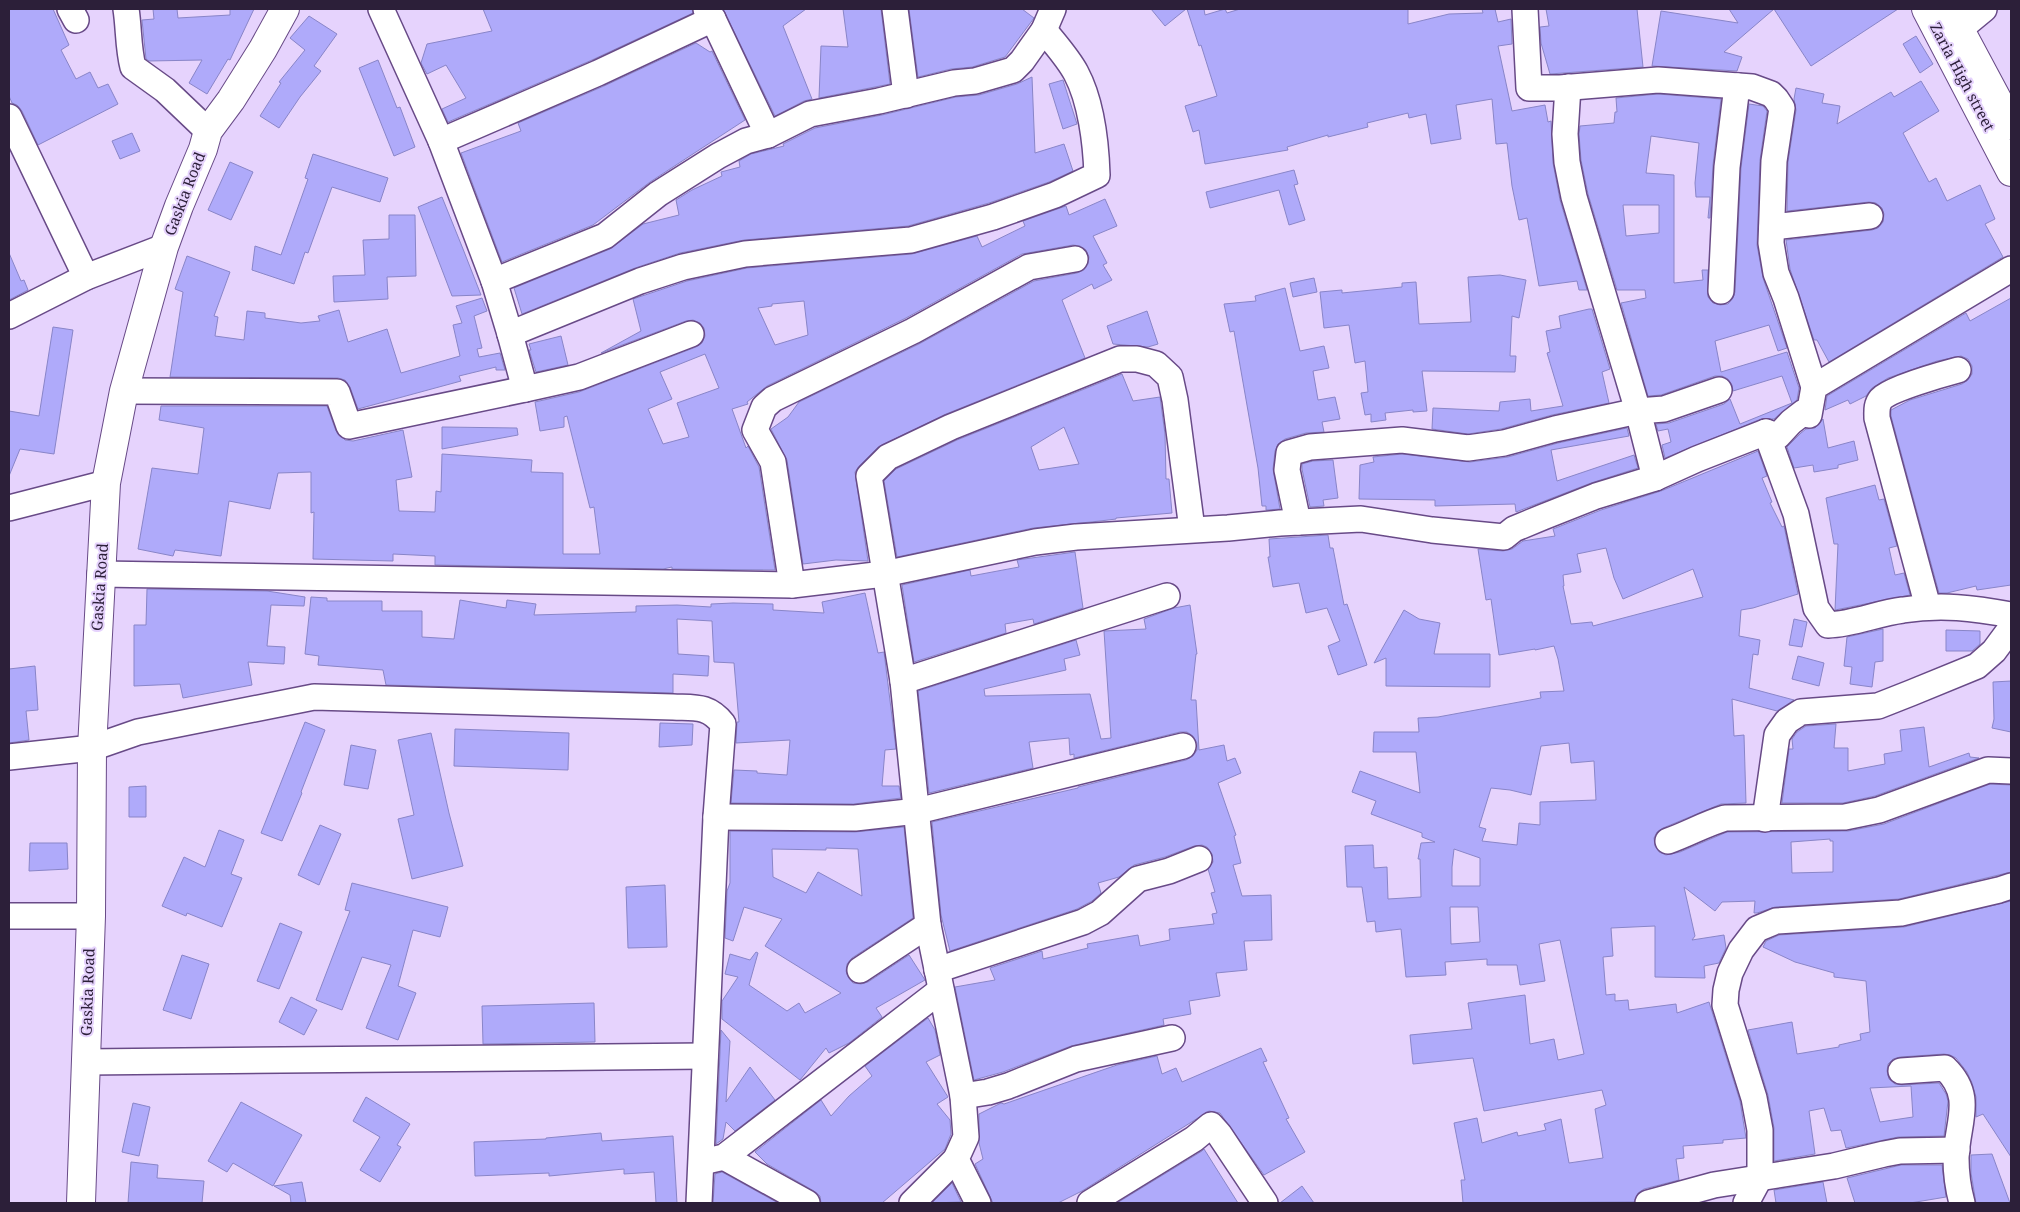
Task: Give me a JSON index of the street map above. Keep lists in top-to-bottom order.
{
  "streets": {
    "main road": ["Zaria High street", "Gaskia Road"]
  }
}
